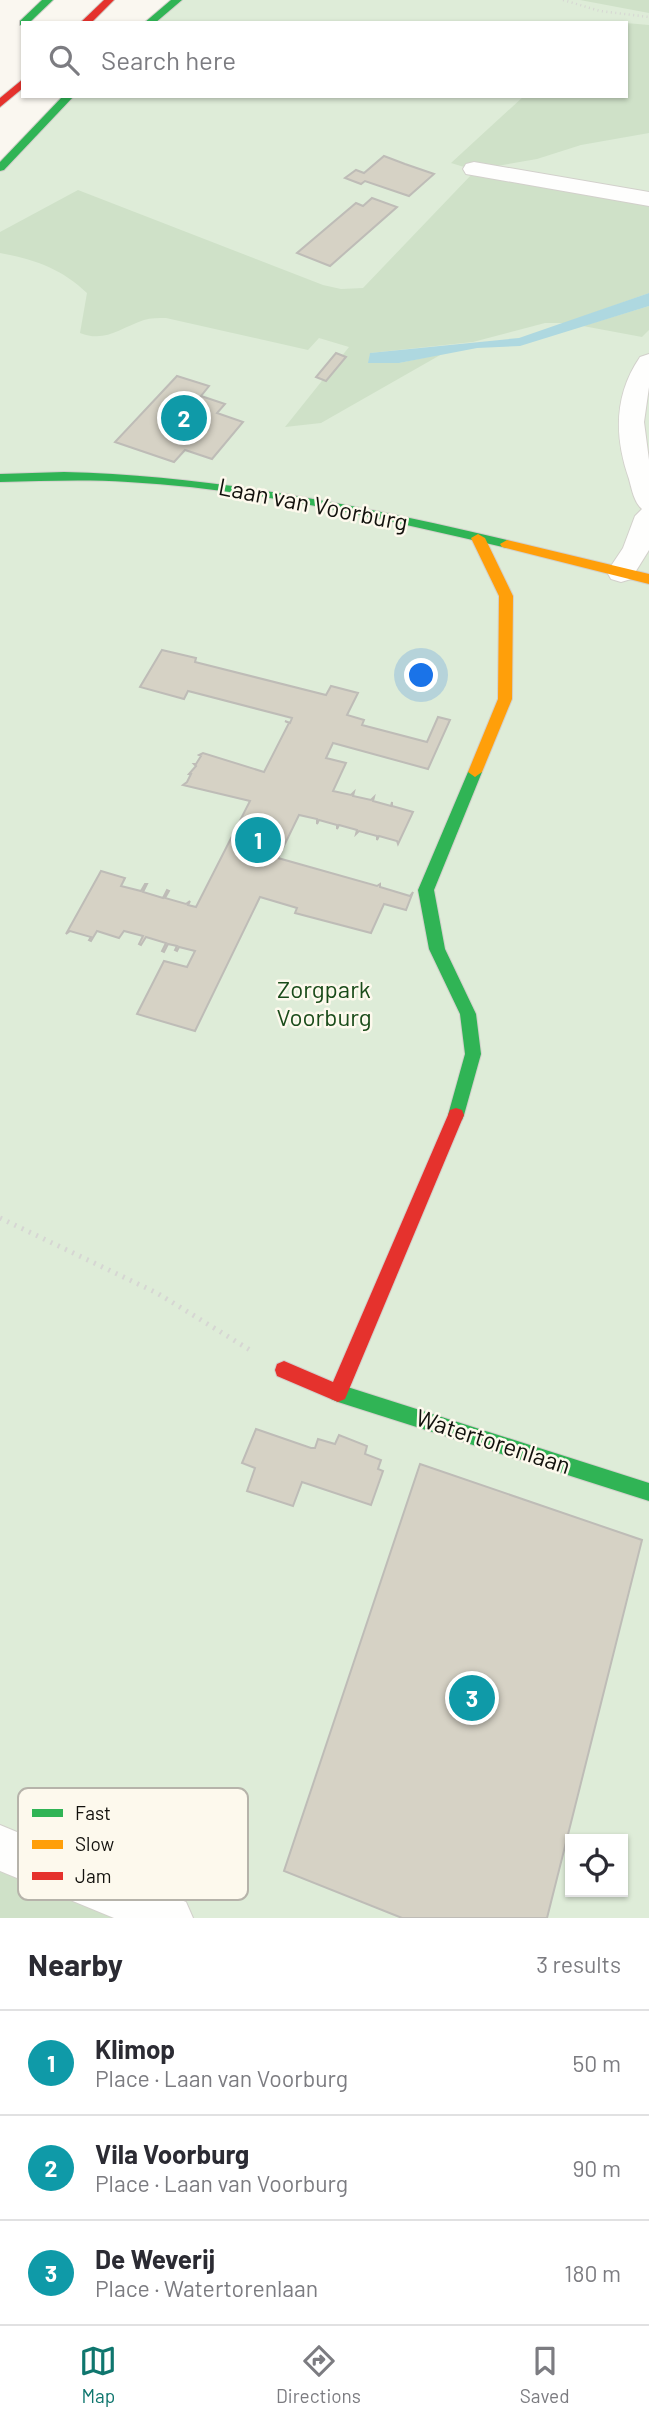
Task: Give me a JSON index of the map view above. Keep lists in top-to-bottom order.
{
  "streets": {
    "main road": ["Laan van Voorburg", "Watertorenlaan"]
  },
  "parks": ["Zorgpark Voorburg"],
  "legend": ["Fast", "Slow", "Jam"],
  "page": {
    "search": "Search here",
    "pins": ["2", "1", "3"],
    "heading": ["Nearby", "3 results"],
    "list": [
      {
        "mark": "1",
        "name": "Klimop",
        "note": "Place · Laan van Voorburg",
        "value": "50 m"
      },
      {
        "mark": "2",
        "name": "Vila Voorburg",
        "note": "Place · Laan van Voorburg",
        "value": "90 m"
      },
      {
        "mark": "3",
        "name": "De Weverij",
        "note": "Place · Watertorenlaan",
        "value": "180 m"
      }
    ],
    "nav": ["Map", "Directions", "Saved"]
  }
}
